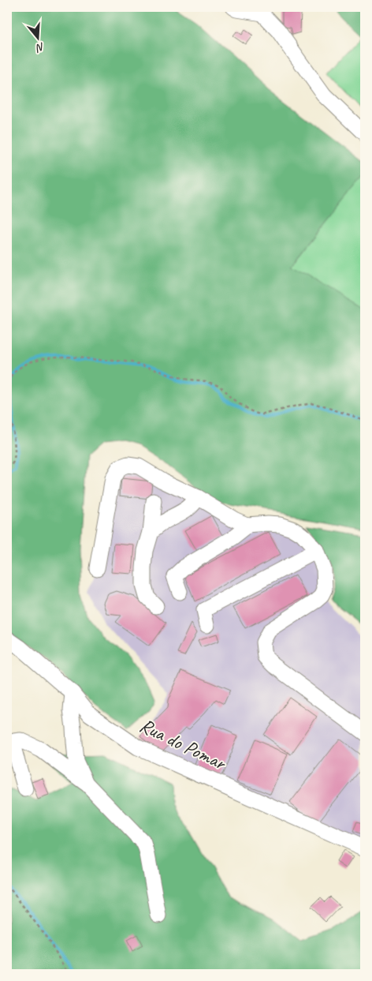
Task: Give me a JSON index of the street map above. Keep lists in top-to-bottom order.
{
  "streets": {
    "street": ["Rua do Pomar"]
  },
  "north": "bottom"
}
